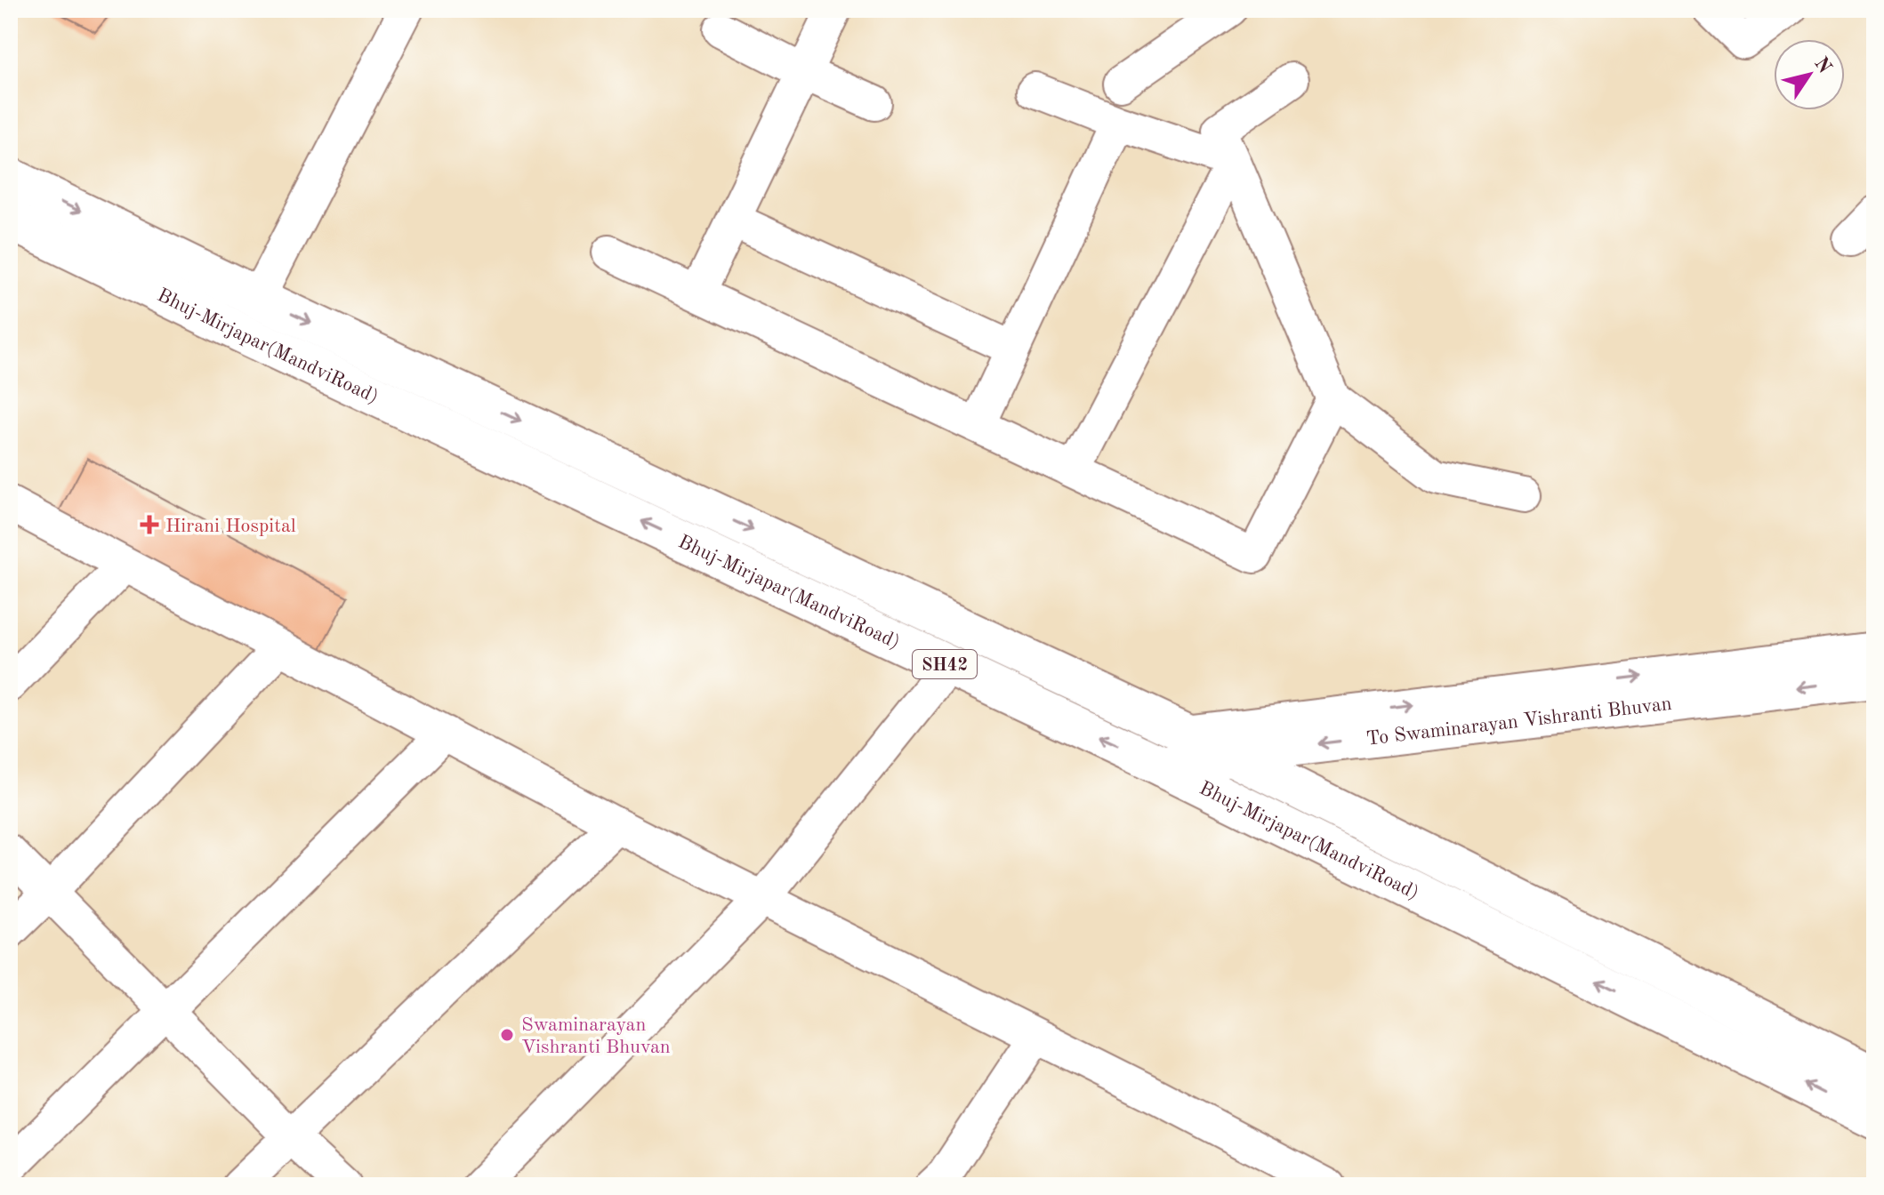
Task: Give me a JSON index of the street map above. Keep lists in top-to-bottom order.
{
  "streets": {
    "main road": ["Bhuj-Mirjapar(MandviRoad)", "SH42", "To Swaminarayan Vishranti Bhuvan"]
  },
  "crossings": [
    ["Bhuj-Mirjapar(MandviRoad)", "To Swaminarayan Vishranti Bhuvan"]
  ],
  "one_way": ["To Swaminarayan Vishranti Bhuvan"],
  "places": {
    "health": ["Hirani Hospital"],
    "other": ["Swaminarayan Vishranti Bhuvan"]
  },
  "north": "top right"
}
